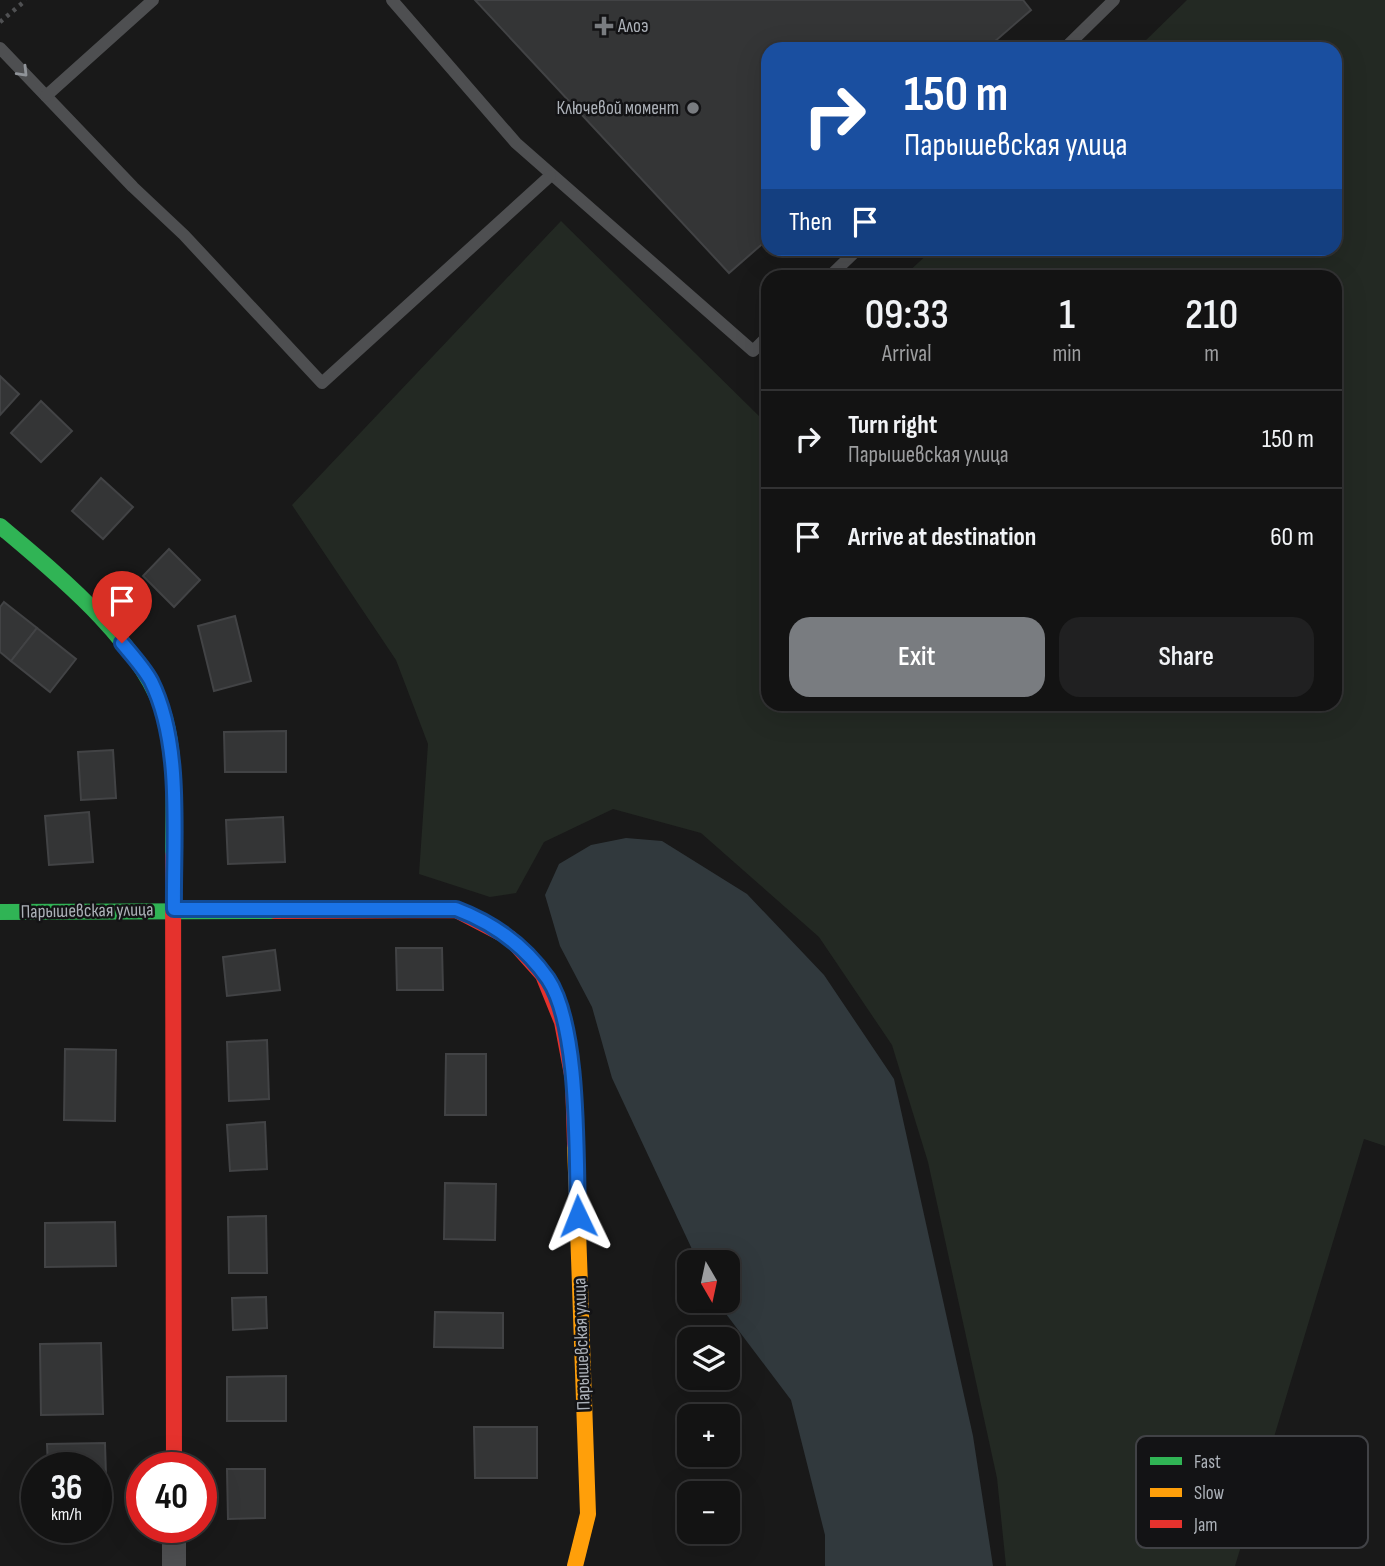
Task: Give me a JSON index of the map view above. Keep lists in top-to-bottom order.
{
  "streets": {
    "street": ["Парышевская улица"]
  },
  "places": {
    "health": ["Алоэ"],
    "other": ["Ключевой момент"]
  },
  "legend": ["Fast", "Slow", "Jam"],
  "north": "bottom",
  "page": {
    "turn": ["150 m", "Парышевская улица"],
    "then": "Then",
    "eta": [
      "09:33",
      "Arrival",
      "1",
      "min",
      "210",
      "m"
    ],
    "list": [
      {
        "name": "Turn right",
        "note": "Парышевская улица",
        "value": "150 m"
      },
      {
        "name": "Arrive at destination",
        "value": "60 m"
      }
    ],
    "buttons": ["Exit", "Share"],
    "map_buttons": ["+", "−"],
    "speed": "36 km/h",
    "limit": "40"
  }
}
